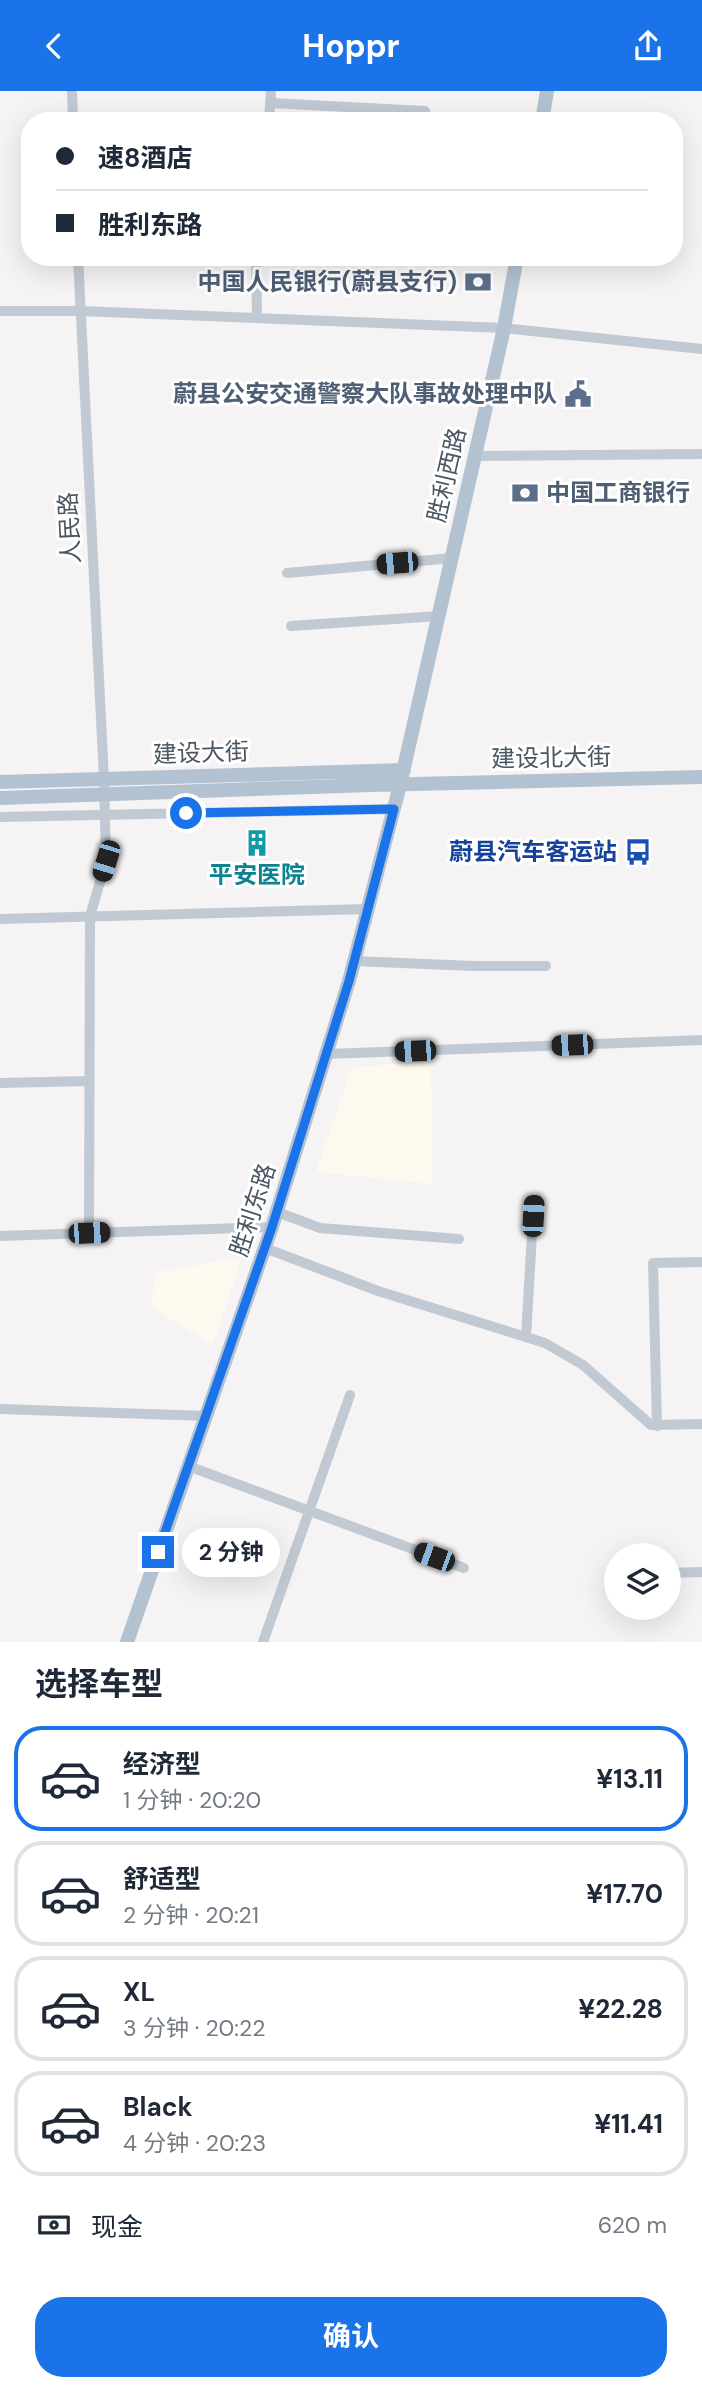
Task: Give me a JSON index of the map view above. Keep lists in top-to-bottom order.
{
  "streets": {
    "main road": [
      "胜利西路",
      "建设大街",
      "建设北大街",
      "胜利东路"
    ],
    "street": ["人民路"]
  },
  "crossings": [
    ["胜利西路", "建设大街"],
    ["胜利西路", "建设北大街"],
    ["胜利西路", "胜利东路"],
    ["人民路", "建设大街"],
    ["建设大街", "建设北大街"],
    ["建设大街", "胜利东路"],
    ["建设北大街", "胜利东路"]
  ],
  "places": {
    "bank": ["中国人民银行(蔚县支行)", "中国工商银行"],
    "public building": ["蔚县公安交通警察大队事故处理中队"],
    "building": ["平安医院"],
    "bus stop": ["蔚县汽车客运站"]
  },
  "page": {
    "header": "Hoppr",
    "banner": ["速8酒店", "胜利东路"],
    "bubble": "2 分钟",
    "heading": "选择车型",
    "list": [
      {
        "name": "经济型",
        "note": "1 分钟 · 20:20",
        "value": "¥13.11"
      },
      {
        "name": "舒适型",
        "note": "2 分钟 · 20:21",
        "value": "¥17.70"
      },
      {
        "name": "XL",
        "note": "3 分钟 · 20:22",
        "value": "¥22.28"
      },
      {
        "name": "Black",
        "note": "4 分钟 · 20:23",
        "value": "¥11.41"
      }
    ],
    "pay": ["现金", "620 m"],
    "buttons": "确认"
  }
}
